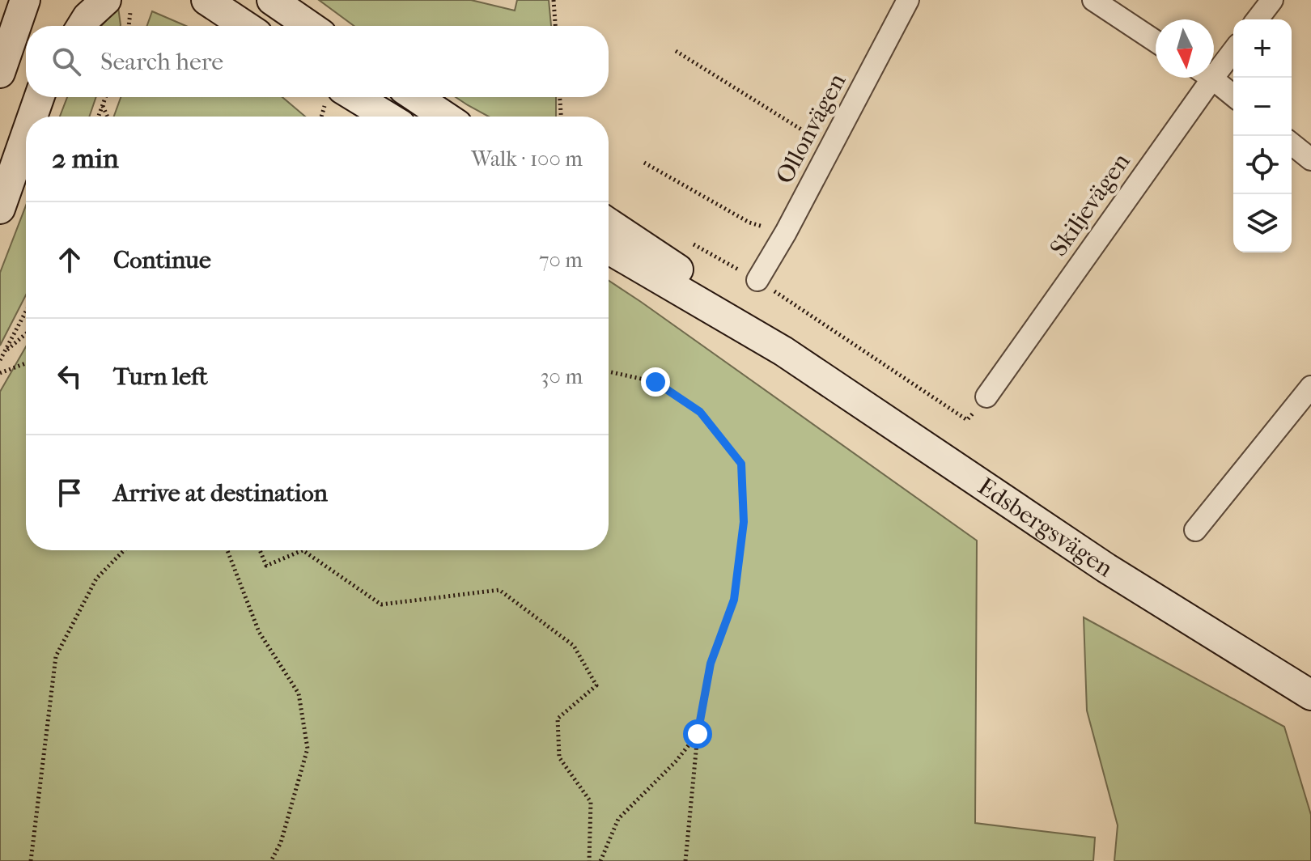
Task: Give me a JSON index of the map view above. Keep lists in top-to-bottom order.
{
  "streets": {
    "main road": ["Edsbergsvägen"],
    "street": ["Ollonvägen", "Skiljevägen"]
  },
  "north": "bottom",
  "page": {
    "map_buttons": ["+", "−"],
    "search": "Search here",
    "heading": ["2 min", "Walk · 100 m"],
    "list": [
      ["Continue", "70 m"],
      ["Turn left", "30 m"],
      "Arrive at destination"
    ]
  }
}
